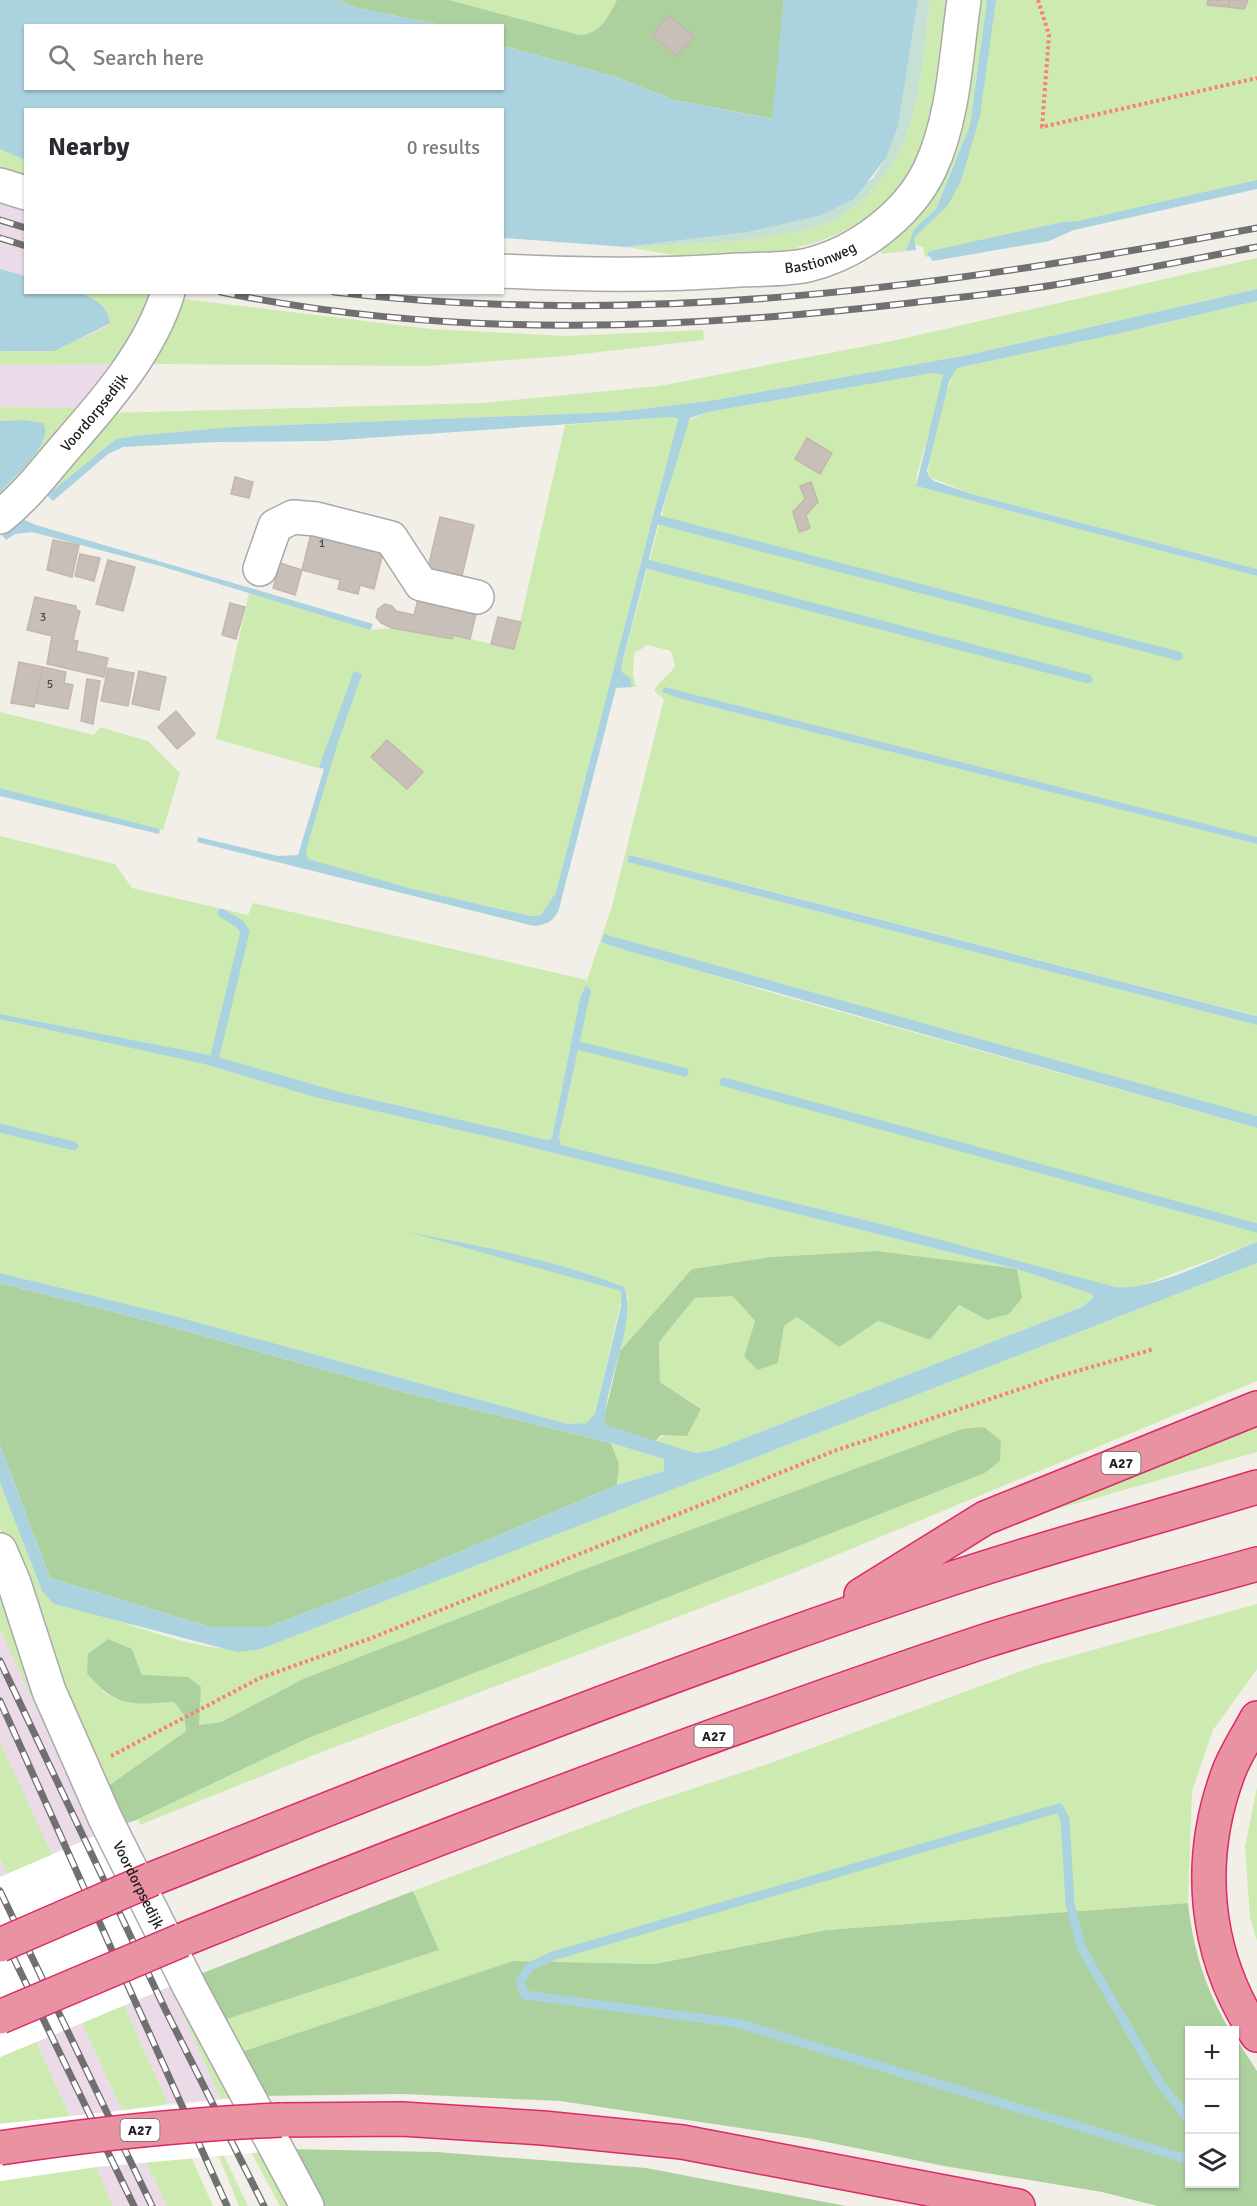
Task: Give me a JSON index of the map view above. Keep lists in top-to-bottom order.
{
  "streets": {
    "highway": ["A27"],
    "street": ["Bastionweg", "Voordorpsedijk"]
  },
  "house_numbers": ["1", "3", "5"],
  "page": {
    "search": "Search here",
    "heading": ["Nearby", "0 results"],
    "map_buttons": ["+", "−"]
  }
}
